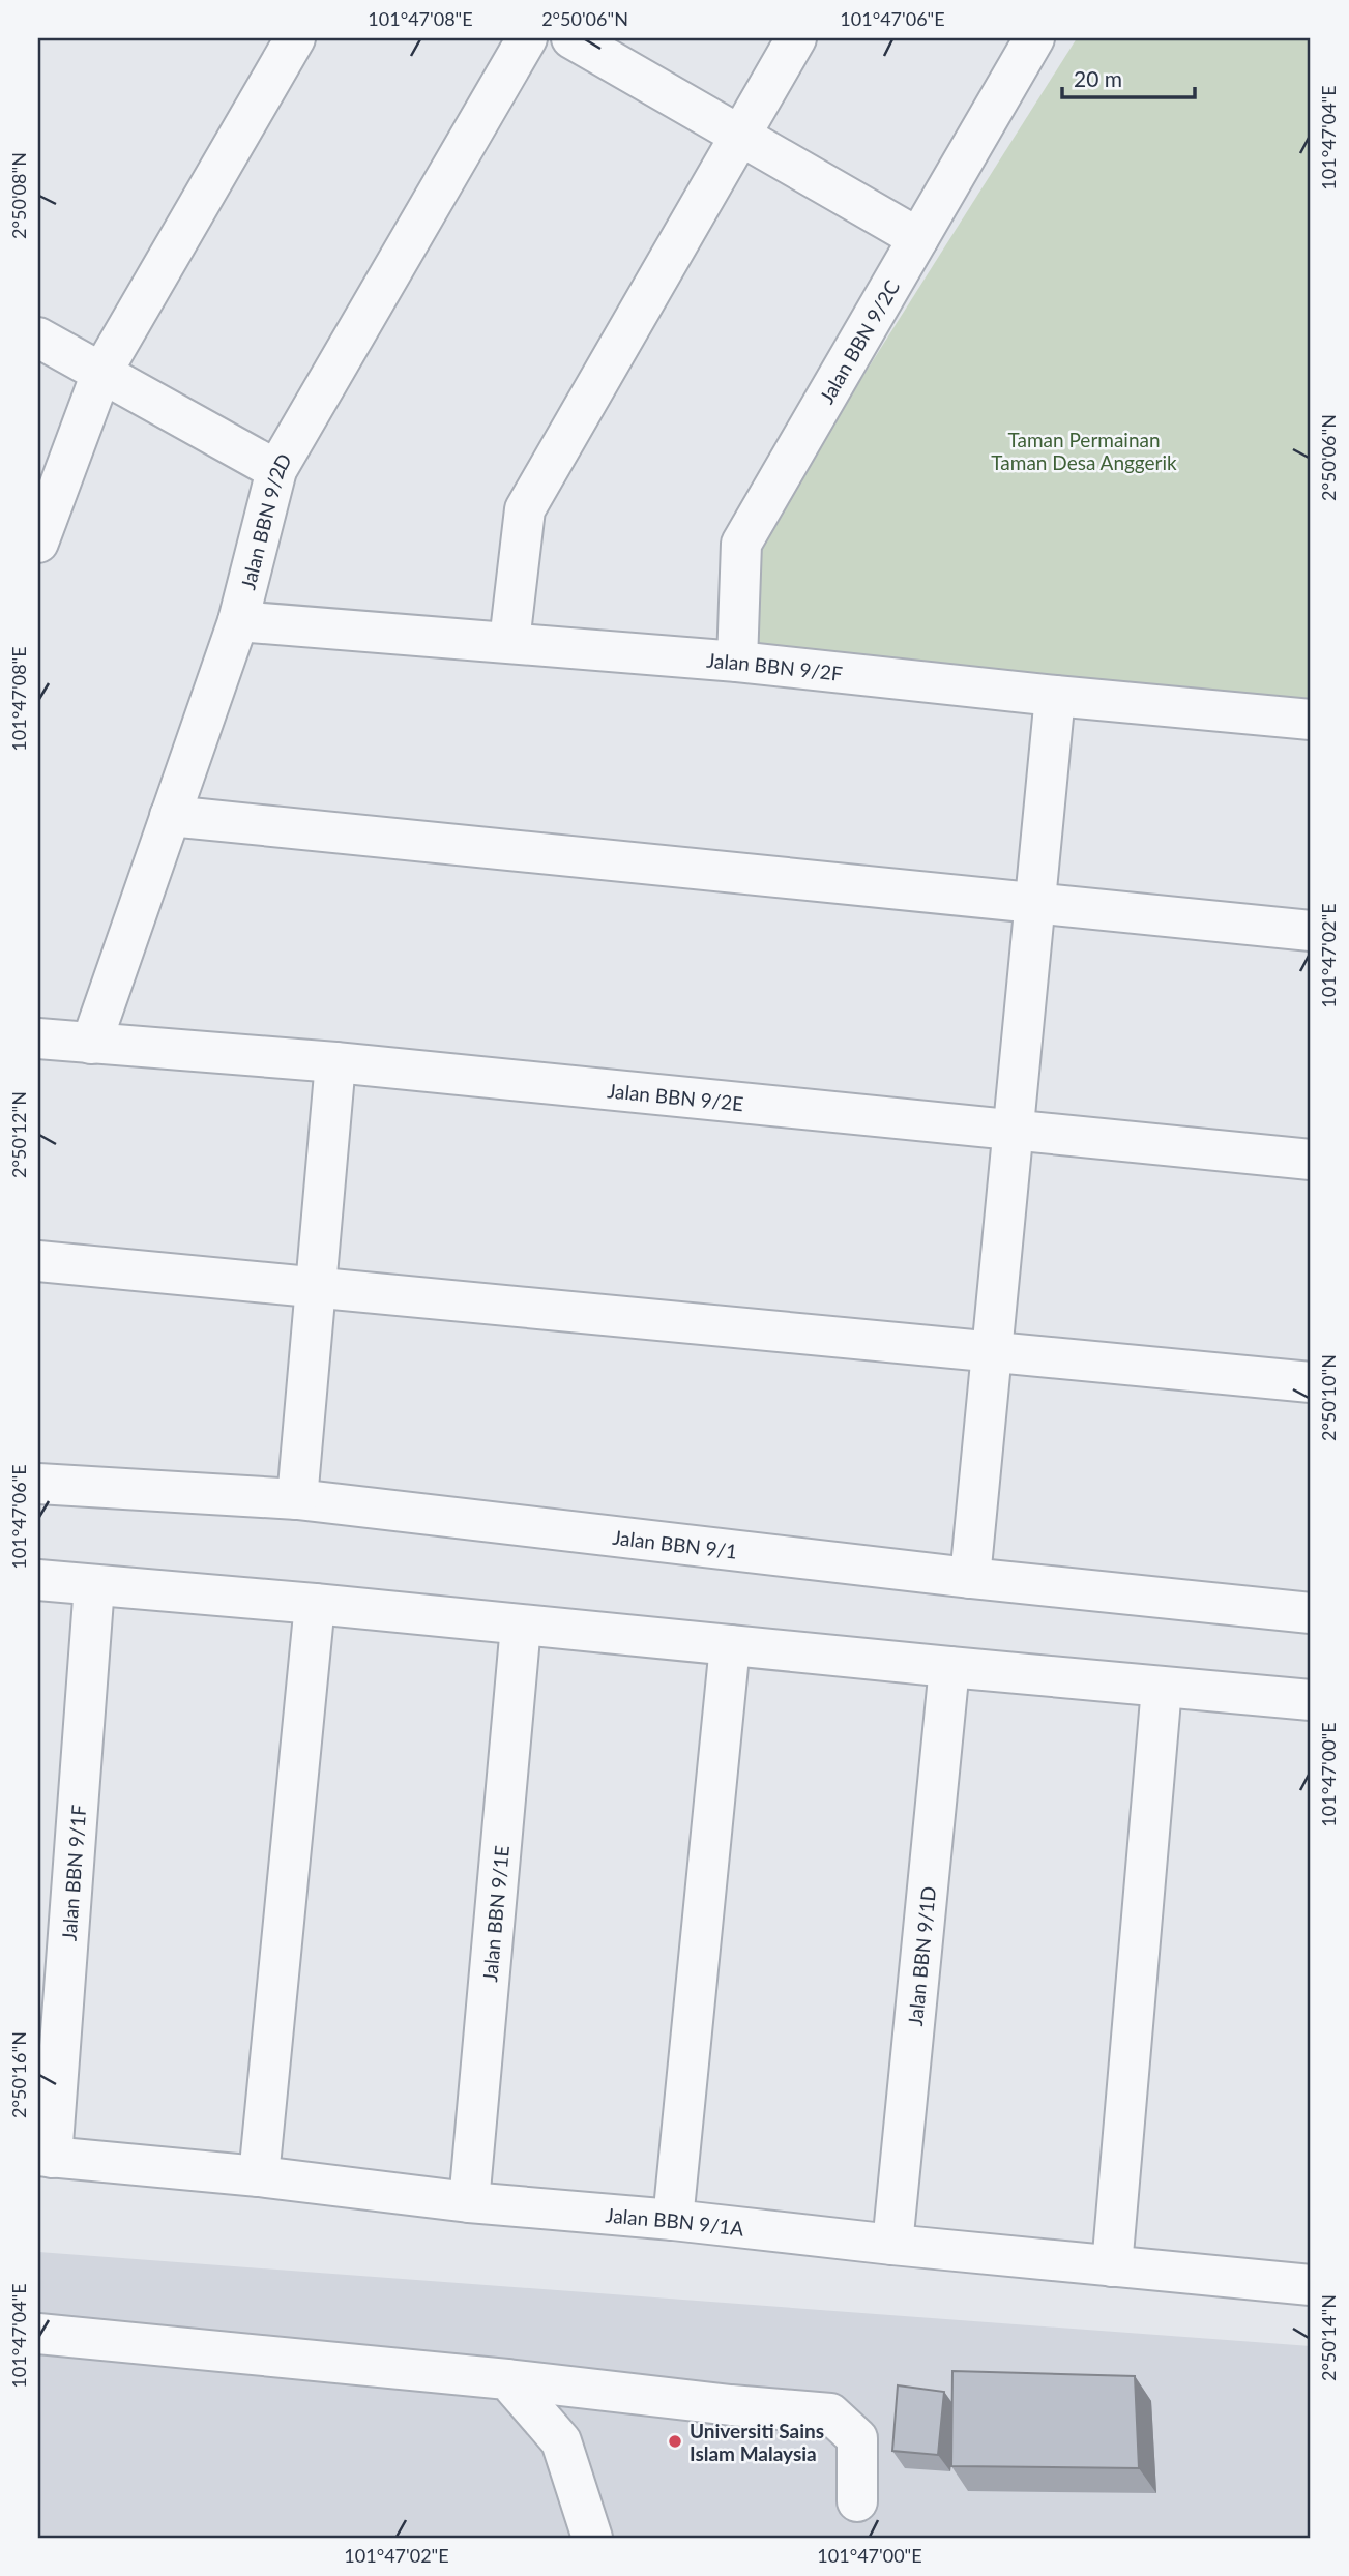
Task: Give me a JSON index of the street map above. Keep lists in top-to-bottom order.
{
  "streets": {
    "street": [
      "Jalan BBN 9/2C",
      "Jalan BBN 9/2D",
      "Jalan BBN 9/2F",
      "Jalan BBN 9/2E",
      "Jalan BBN 9/1",
      "Jalan BBN 9/1F",
      "Jalan BBN 9/1E",
      "Jalan BBN 9/1D",
      "Jalan BBN 9/1A"
    ]
  },
  "crossings": [
    ["Jalan BBN 9/2C", "Jalan BBN 9/2F"],
    ["Jalan BBN 9/2D", "Jalan BBN 9/2F"],
    ["Jalan BBN 9/2D", "Jalan BBN 9/2E"],
    ["Jalan BBN 9/1F", "Jalan BBN 9/1A"],
    ["Jalan BBN 9/1E", "Jalan BBN 9/1A"],
    ["Jalan BBN 9/1D", "Jalan BBN 9/1A"]
  ],
  "parks": ["Taman Permainan Taman Desa Anggerik"],
  "places": ["Universiti Sains Islam Malaysia"],
  "scale_bar": "20 m",
  "coordinates": [
    "101°47'08\"E",
    "2°50'06\"N",
    "101°47'06\"E",
    "101°47'04\"E",
    "2°50'08\"N",
    "101°47'02\"E",
    "2°50'12\"N",
    "2°50'10\"N",
    "101°47'00\"E",
    "2°50'16\"N",
    "2°50'14\"N"
  ]
}
